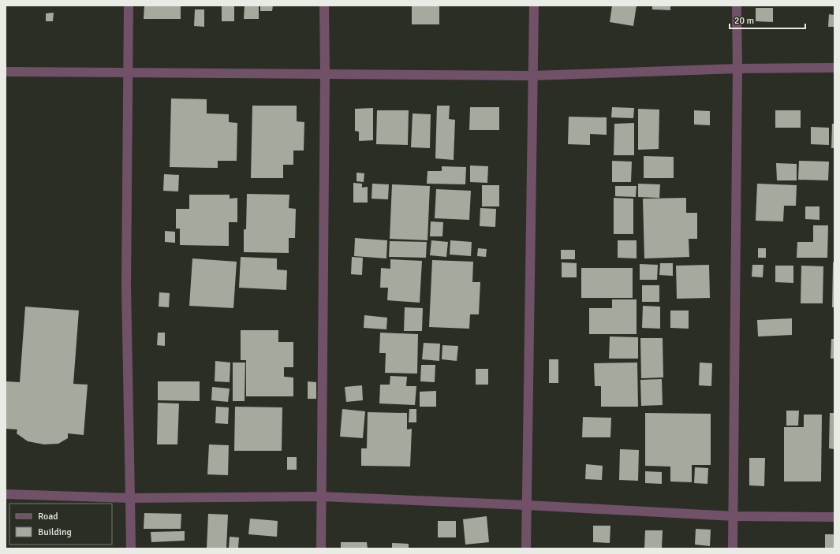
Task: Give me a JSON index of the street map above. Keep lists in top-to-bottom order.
{
  "legend": ["Road", "Building"],
  "scale_bar": "20 m"
}
